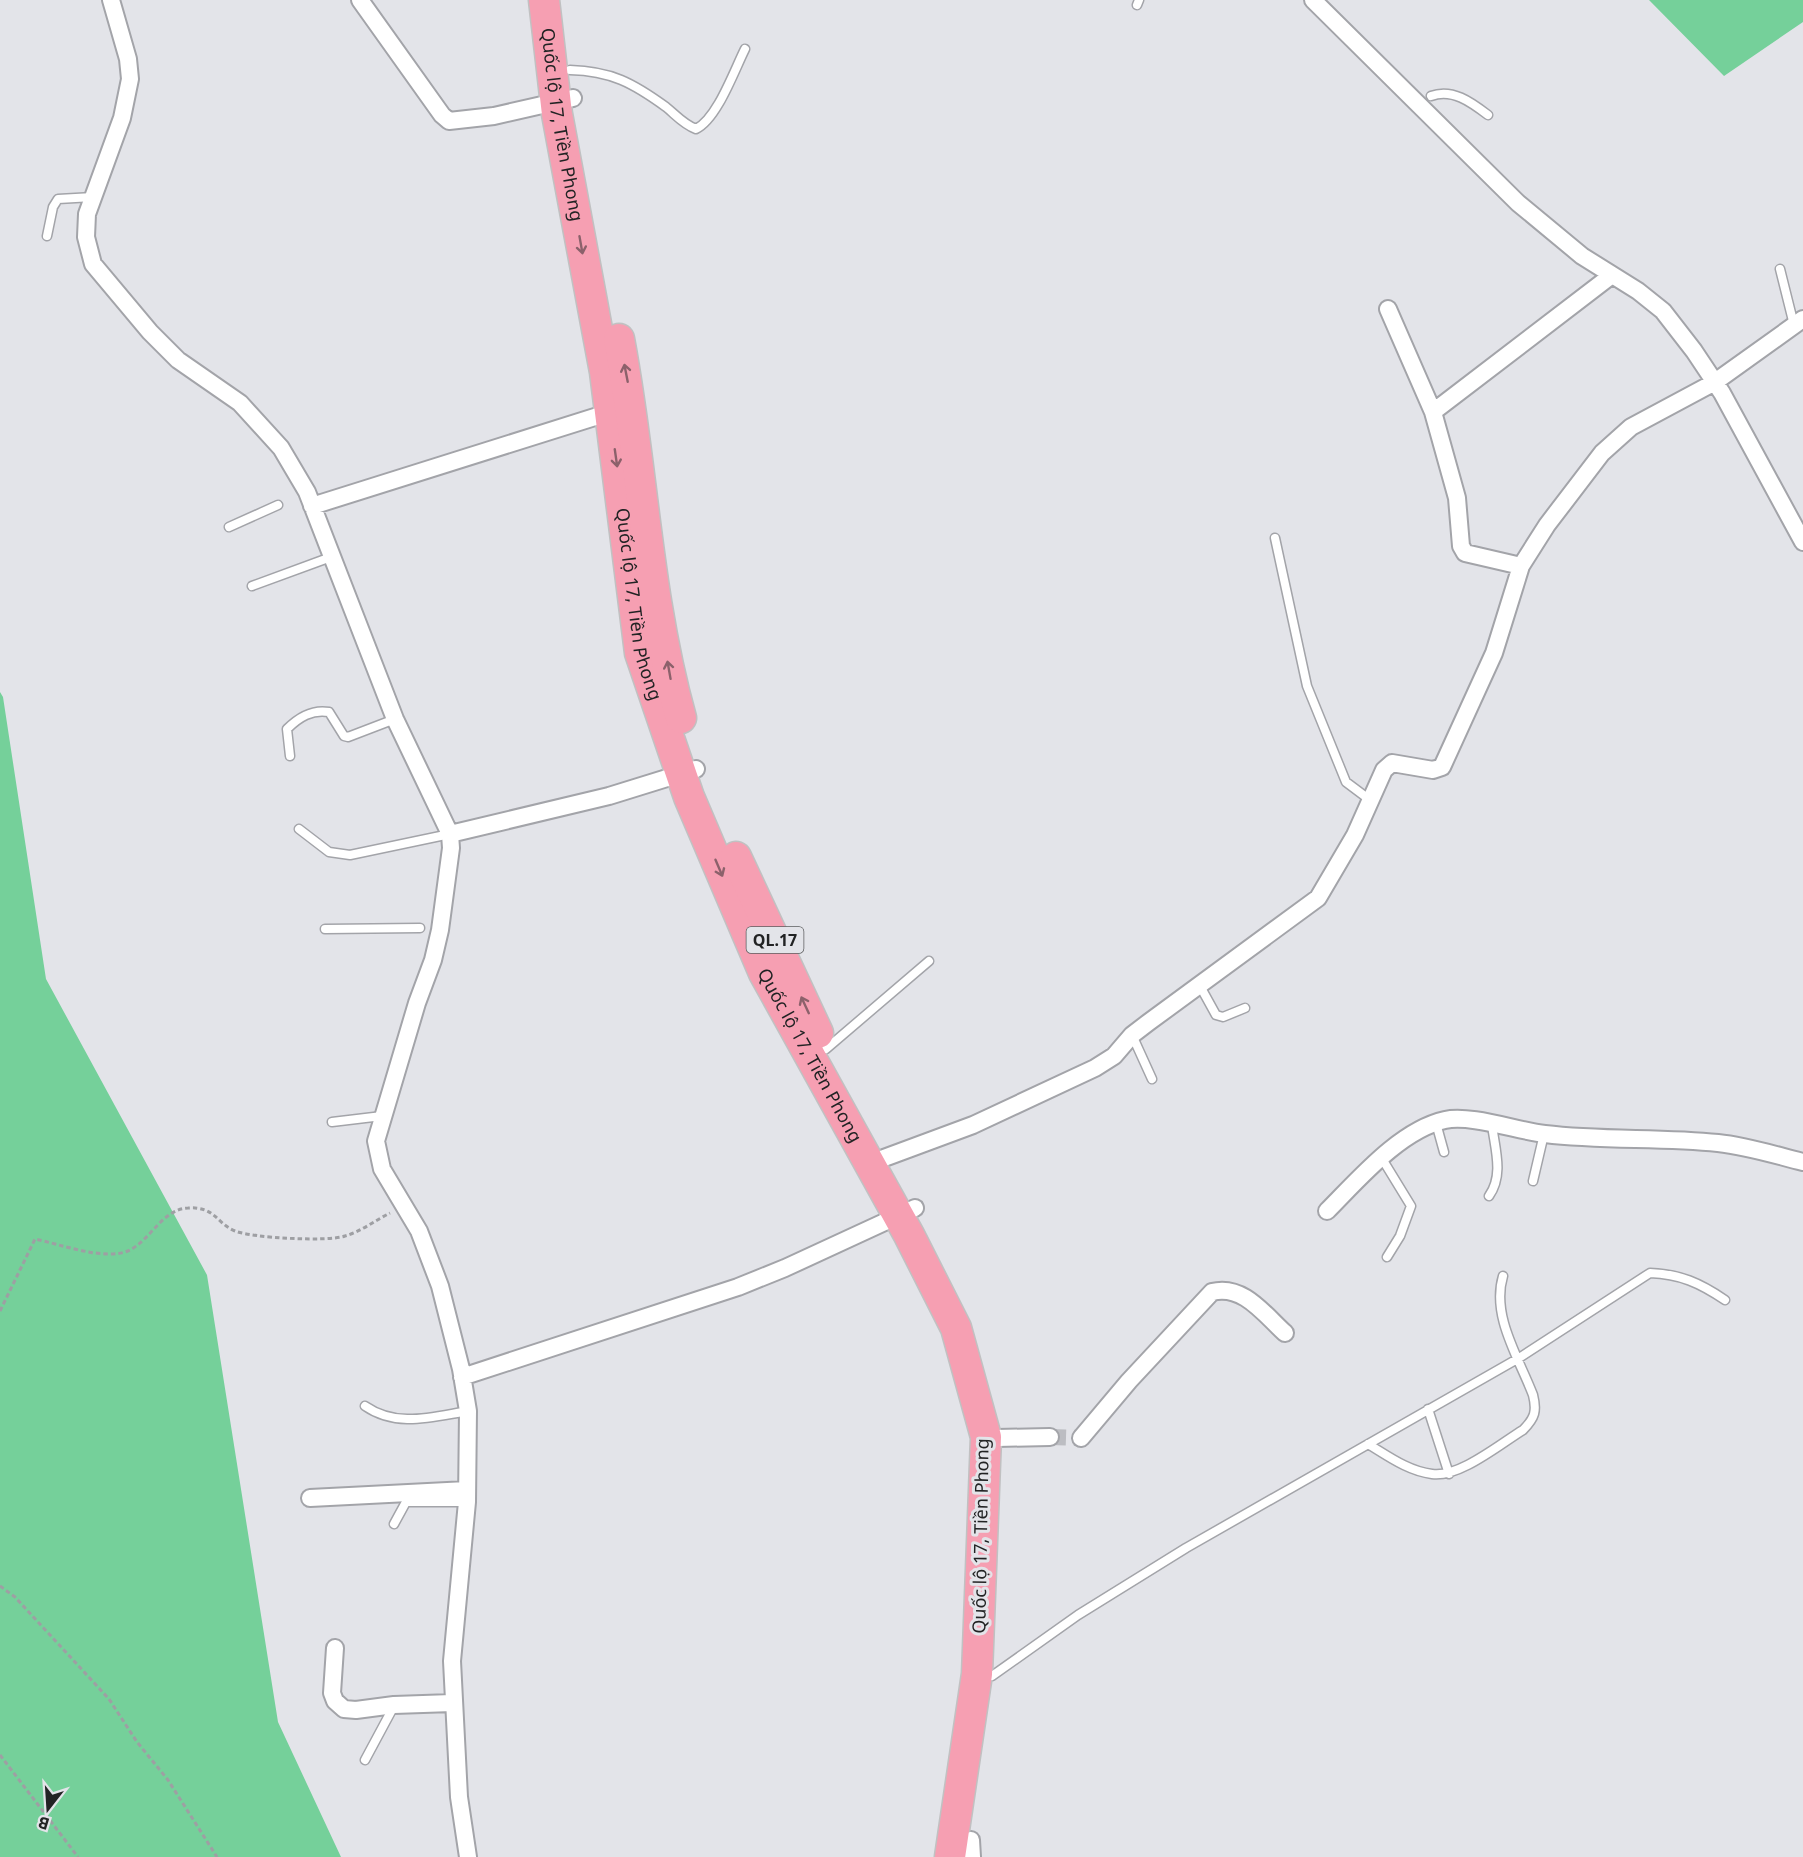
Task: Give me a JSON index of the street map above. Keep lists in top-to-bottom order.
{
  "streets": {
    "highway": ["Quốc lộ 17, Tiền Phong", "QL.17"]
  },
  "north": "bottom"
}
